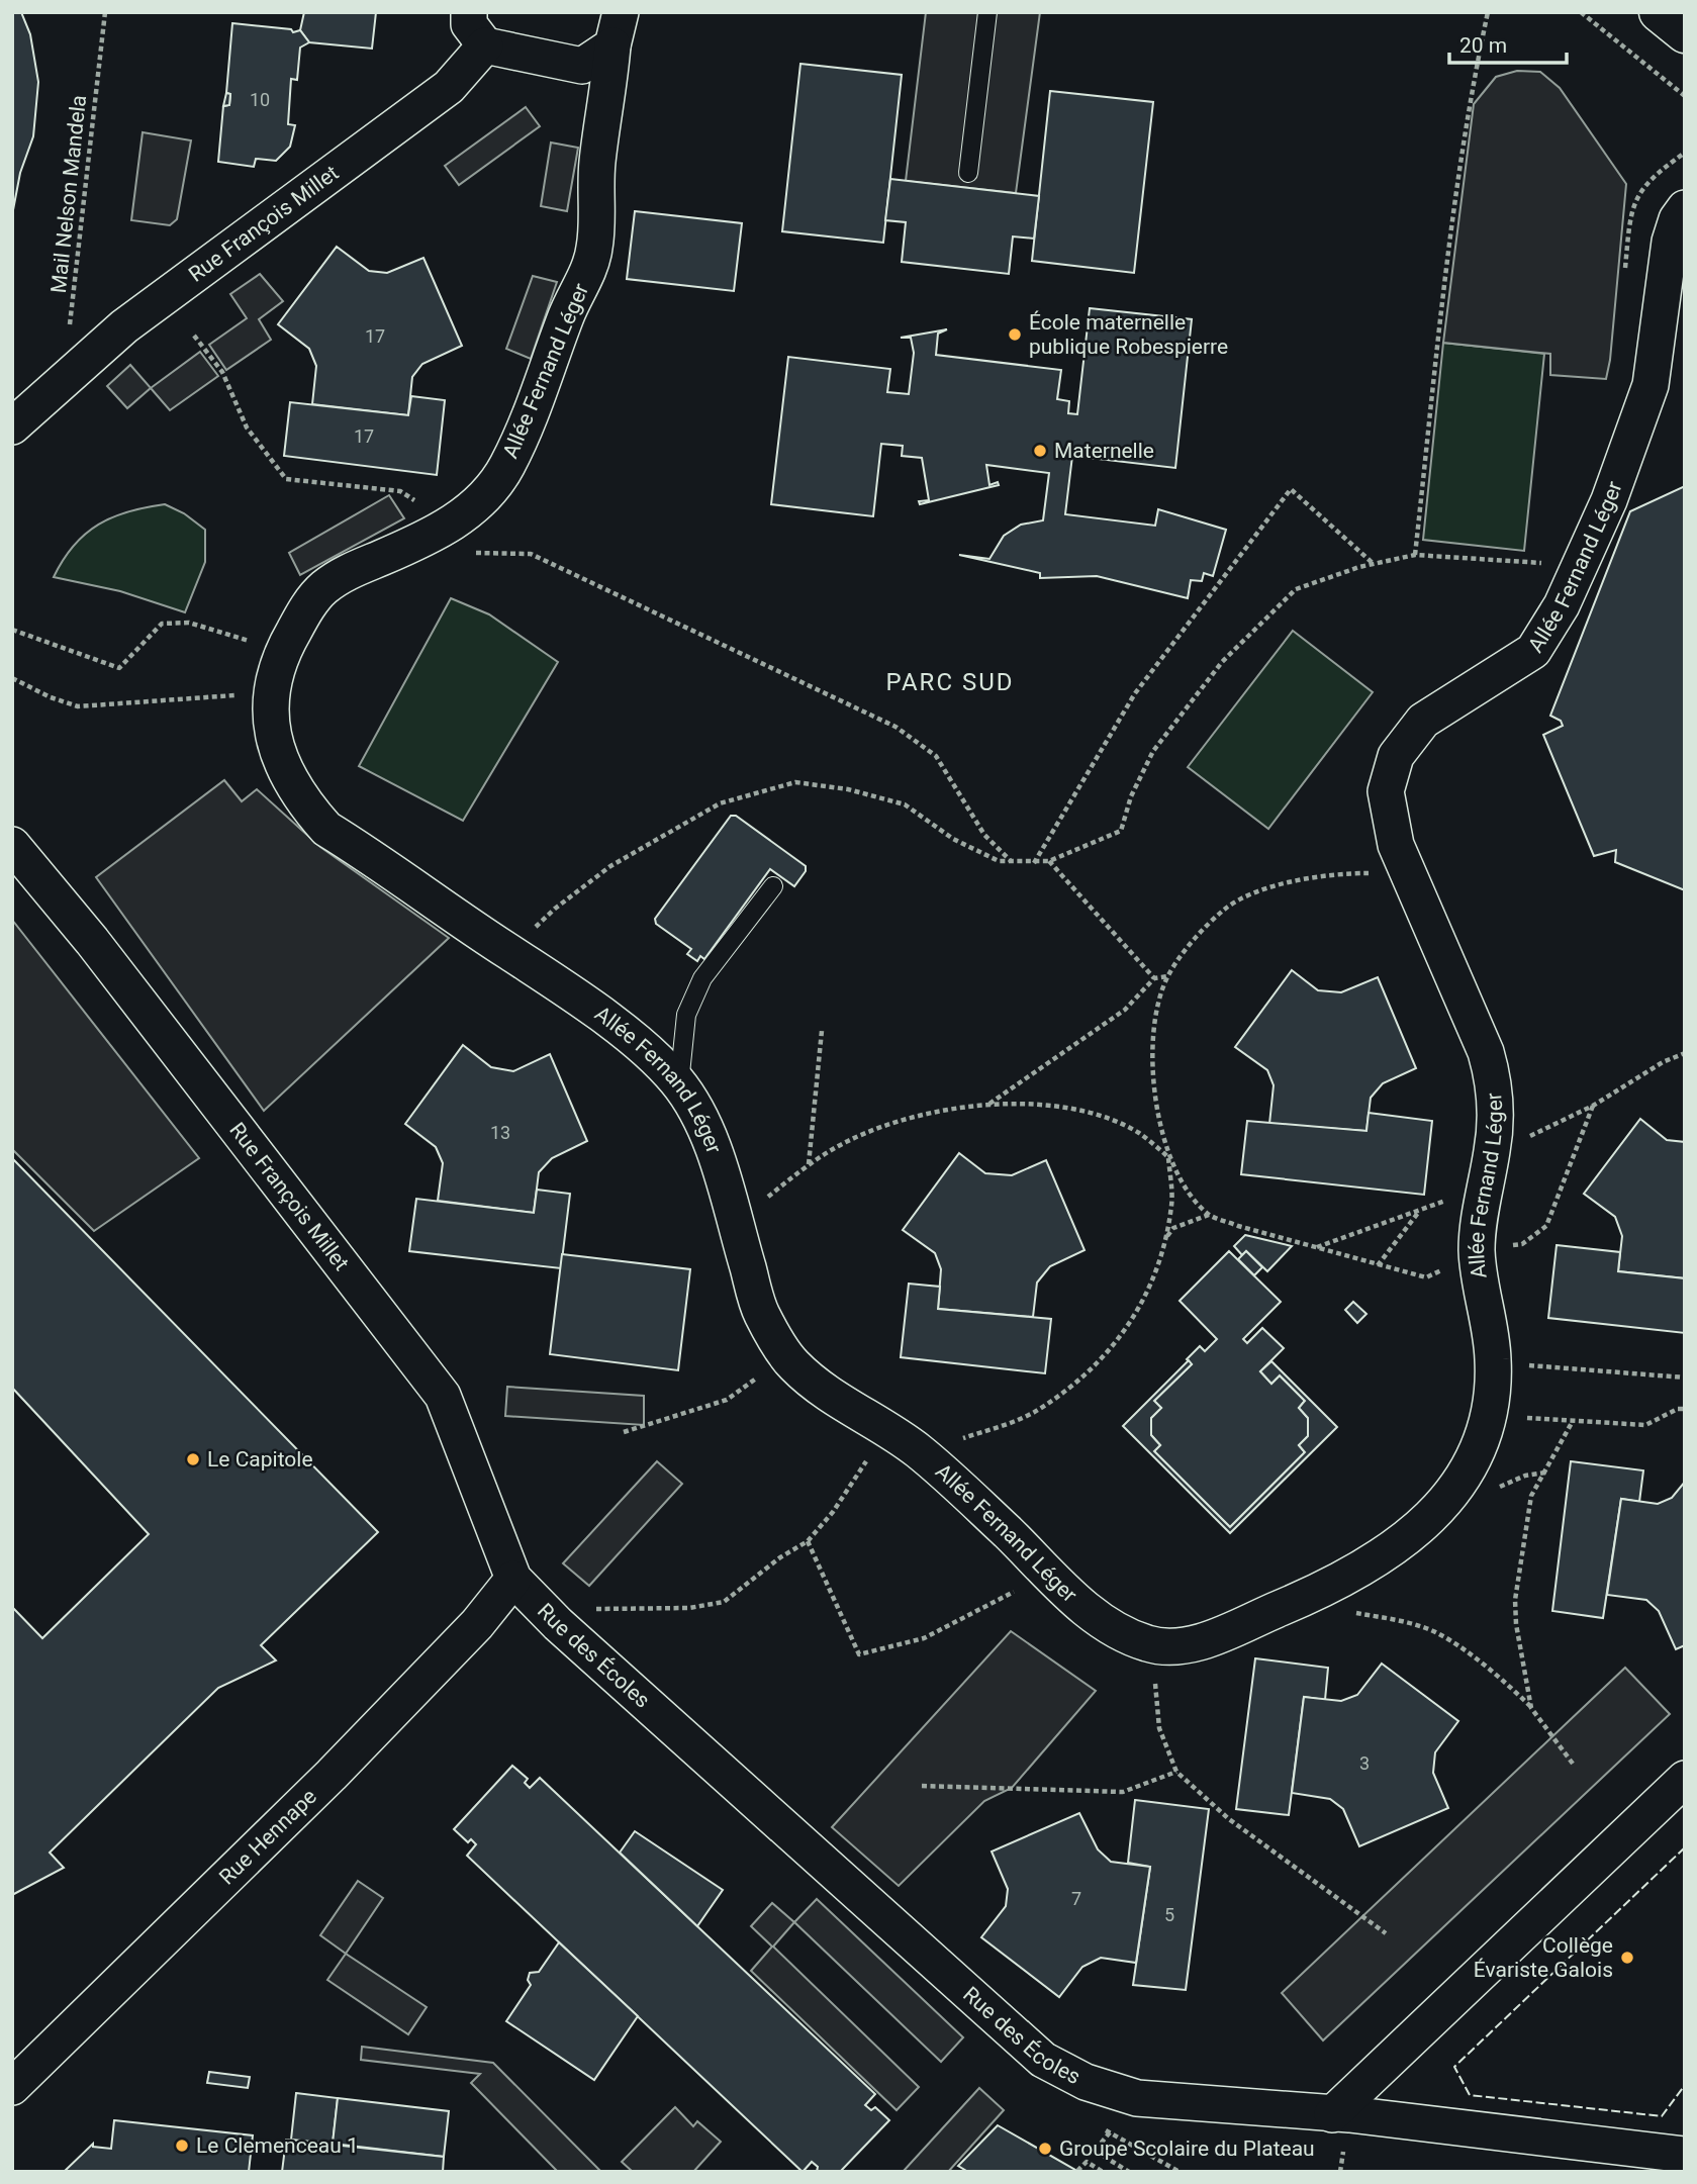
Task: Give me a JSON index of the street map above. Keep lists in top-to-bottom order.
{
  "streets": {
    "street": [
      "Rue François Millet",
      "Allée Fernand Léger",
      "Rue des Écoles",
      "Rue Hennape"
    ],
    "path": ["Mail Nelson Mandela"]
  },
  "crossings": [
    ["Mail Nelson Mandela", "Rue François Millet"],
    ["Rue François Millet", "Allée Fernand Léger"],
    ["Rue François Millet", "Rue des Écoles"],
    ["Rue François Millet", "Rue Hennape"],
    ["Rue des Écoles", "Rue Hennape"]
  ],
  "districts": ["PARC SUD"],
  "places": [
    "École maternelle publique Robespierre",
    "Maternelle",
    "Le Capitole",
    "Collège Évariste Galois",
    "Le Clemenceau 1",
    "Groupe Scolaire du Plateau"
  ],
  "house_numbers": [
    "10",
    "17",
    "17",
    "13",
    "3",
    "7",
    "5"
  ],
  "scale_bar": "20 m"
}
